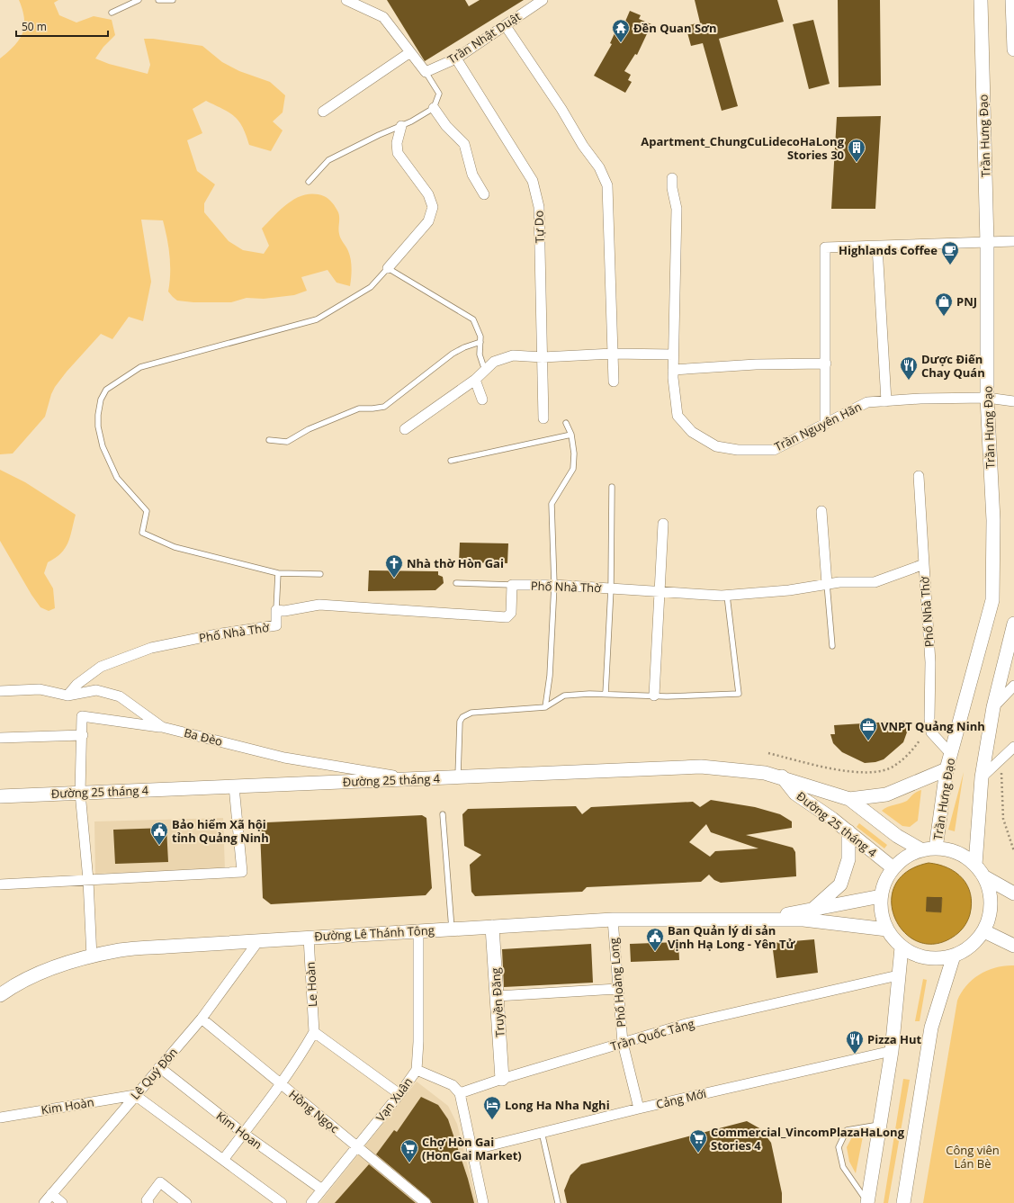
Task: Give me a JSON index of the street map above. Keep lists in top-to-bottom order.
{
  "streets": {
    "street": [
      "Trần Nhật Duật",
      "Trần Hưng Đạo",
      "Tự Do",
      "Trần Nguyên Hãn",
      "Phố Nhà Thờ",
      "Ba Đèo",
      "Đường 25 tháng 4",
      "Đường Lê Thánh Tông",
      "Phố Hoàng Long",
      "Le Hoàn",
      "Truyền Đăng",
      "Trần Quốc Tảng",
      "Lê Quý Đôn",
      "Cảng Mới",
      "Vạn Xuân",
      "Kim Hoàn",
      "Hồng Ngọc",
      "Kim Hoan"
    ]
  },
  "crossings": [
    ["Trần Nhật Duật", "Tự Do"],
    ["Trần Hưng Đạo", "Trần Nguyên Hãn"],
    ["Trần Hưng Đạo", "Phố Nhà Thờ"],
    ["Trần Hưng Đạo", "Đường 25 tháng 4"],
    ["Trần Hưng Đạo", "Đường Lê Thánh Tông"],
    ["Phố Nhà Thờ", "Ba Đèo"],
    ["Ba Đèo", "Đường 25 tháng 4"],
    ["Đường 25 tháng 4", "Đường Lê Thánh Tông"],
    ["Đường Lê Thánh Tông", "Phố Hoàng Long"],
    ["Đường Lê Thánh Tông", "Le Hoàn"],
    ["Đường Lê Thánh Tông", "Truyền Đăng"],
    ["Đường Lê Thánh Tông", "Lê Quý Đôn"],
    ["Đường Lê Thánh Tông", "Vạn Xuân"],
    ["Phố Hoàng Long", "Trần Quốc Tảng"],
    ["Phố Hoàng Long", "Cảng Mới"],
    ["Truyền Đăng", "Trần Quốc Tảng"],
    ["Lê Quý Đôn", "Kim Hoàn"],
    ["Lê Quý Đôn", "Hồng Ngọc"],
    ["Lê Quý Đôn", "Kim Hoan"],
    ["Vạn Xuân", "Hồng Ngọc"],
    ["Vạn Xuân", "Kim Hoan"]
  ],
  "parks": ["Công viên Lán Bè"],
  "places": {
    "temple": ["Đền Quan Sơn"],
    "building": ["Apartment_ChungCuLidecoHaLong Stories 30"],
    "cafe": ["Highlands Coffee"],
    "shop": ["PNJ"],
    "restaurant": ["Dược Điến Chay Quán", "Pizza Hut"],
    "church": ["Nhà thờ Hòn Gai"],
    "office": ["VNPT Quảng Ninh"],
    "public building": ["Bảo hiểm Xã hội tỉnh Quảng Ninh", "Ban Quản lý di sản Vịnh Hạ Long - Yên Tử"],
    "hotel": ["Long Ha Nha Nghi"],
    "supermarket": ["Commercial_VincomPlazaHaLong Stories 4", "Chợ Hòn Gai (Hon Gai Market)"]
  },
  "scale_bar": "50 m"
}
